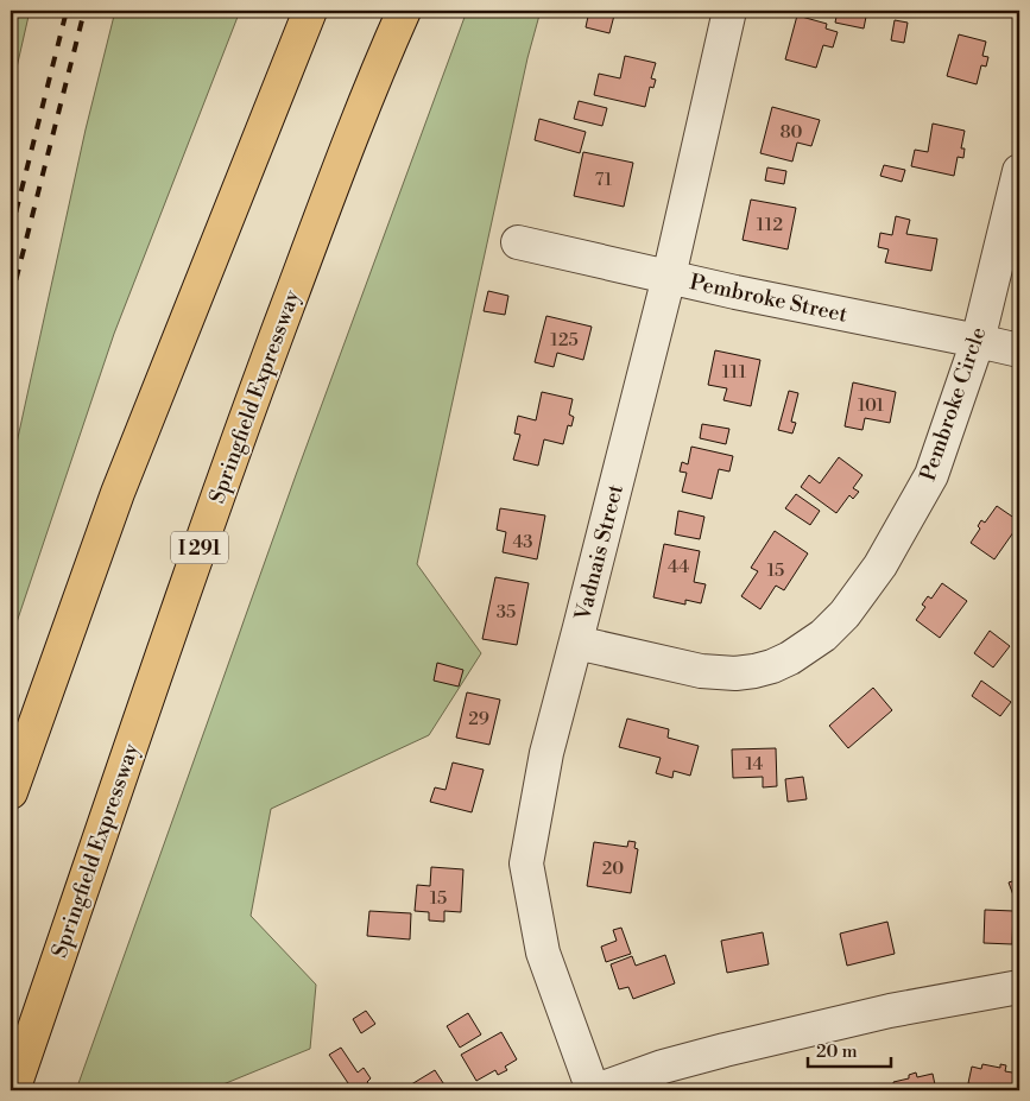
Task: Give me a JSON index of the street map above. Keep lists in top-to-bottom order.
{
  "streets": {
    "highway": ["Springfield Expressway", "I 291"],
    "street": ["Pembroke Street", "Pembroke Circle", "Vadnais Street"]
  },
  "crossings": [
    ["Pembroke Street", "Pembroke Circle"],
    ["Pembroke Street", "Vadnais Street"],
    ["Pembroke Circle", "Vadnais Street"]
  ],
  "house_numbers": [
    "80",
    "71",
    "112",
    "125",
    "111",
    "101",
    "43",
    "44",
    "15",
    "35",
    "29",
    "14",
    "20",
    "15"
  ],
  "scale_bar": "20 m"
}
